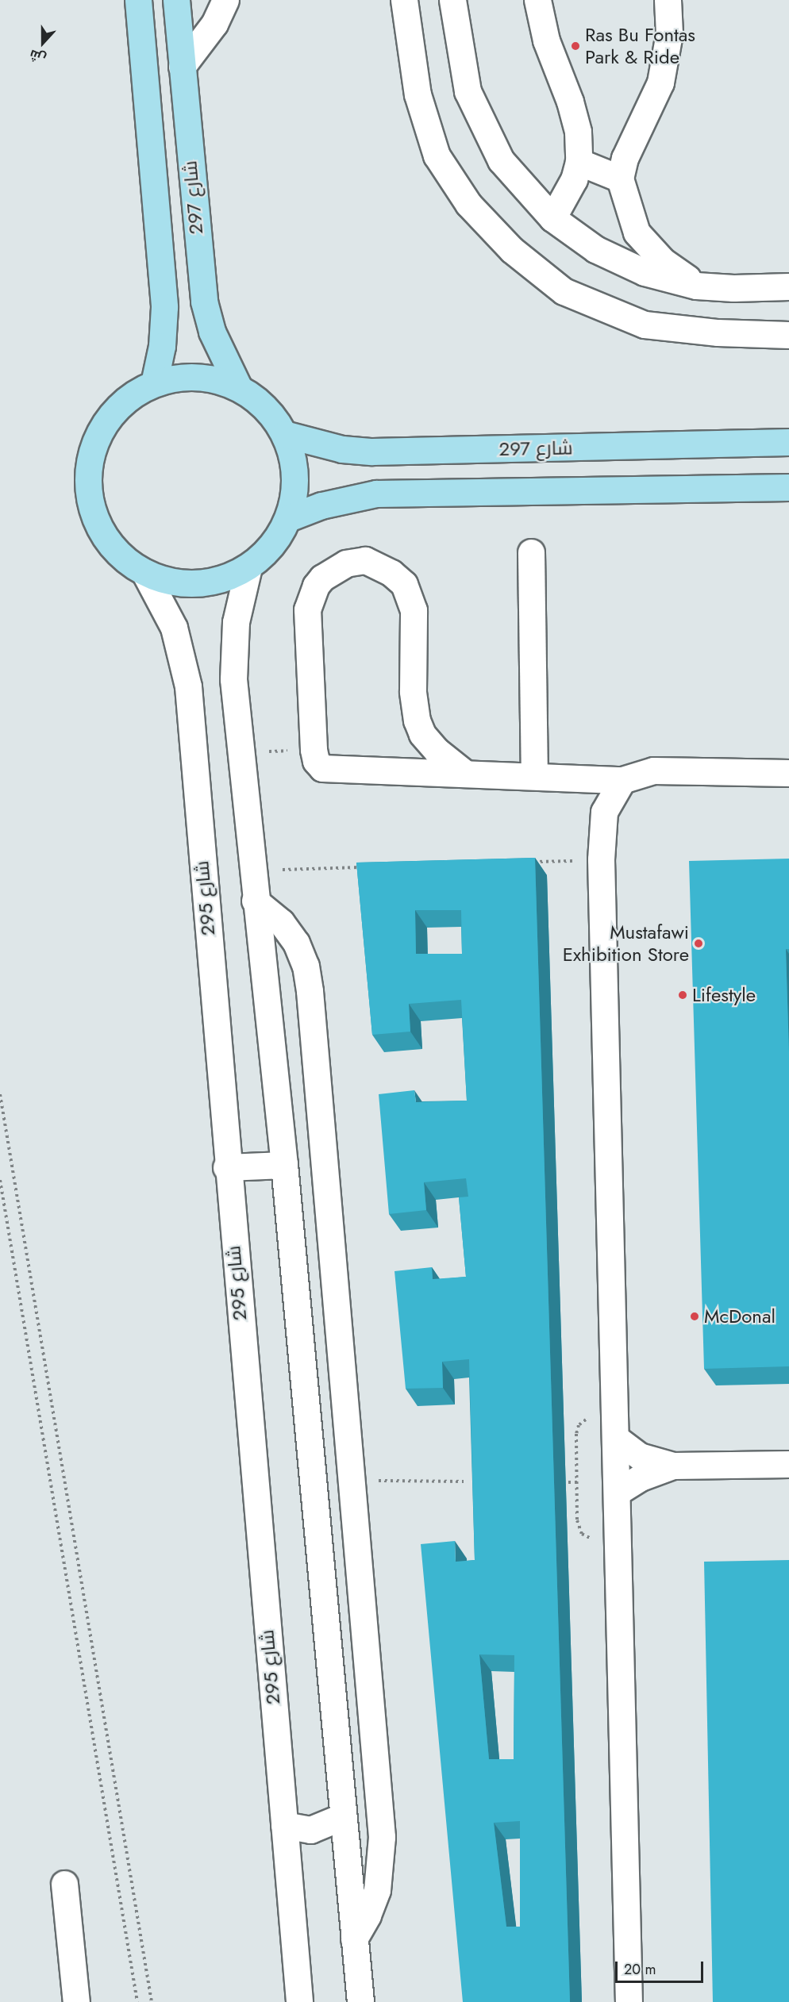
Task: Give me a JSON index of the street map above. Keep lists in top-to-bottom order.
{
  "streets": {
    "main road": ["شارع 297"],
    "street": ["شارع 295"]
  },
  "places": [
    "Ras Bu Fontas Park & Ride",
    "Mustafawi Exhibition Store",
    "Lifestyle",
    "McDonal"
  ],
  "scale_bar": "20 m",
  "north": "bottom"
}
